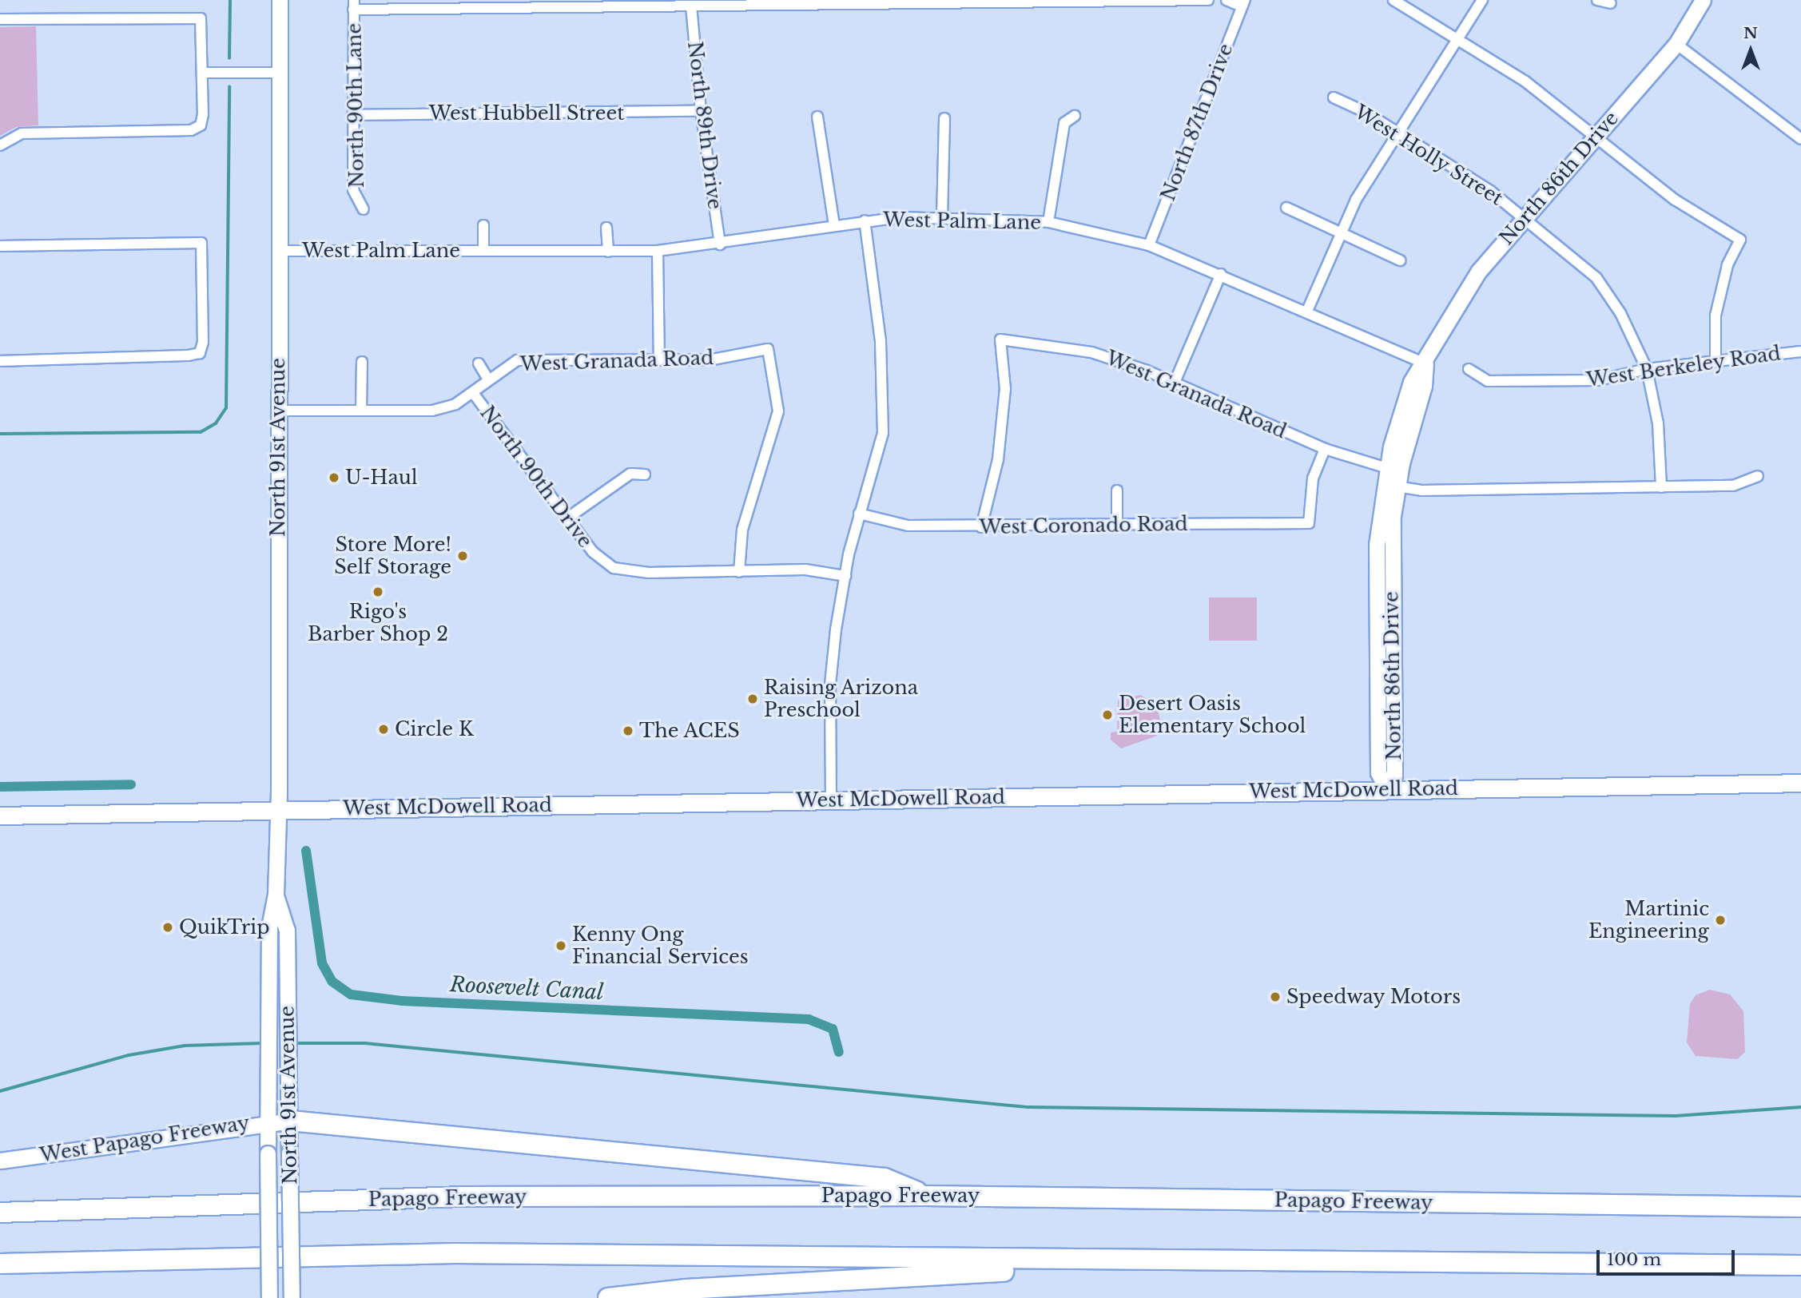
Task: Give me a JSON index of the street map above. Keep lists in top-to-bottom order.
{
  "streets": {
    "highway": ["Papago Freeway"],
    "main road": [
      "North 86th Drive",
      "North 91st Avenue",
      "West McDowell Road",
      "West Papago Freeway"
    ],
    "street": [
      "North 90th Lane",
      "West Hubbell Street",
      "North 87th Drive",
      "North 89th Drive",
      "West Holly Street",
      "West Palm Lane",
      "West Granada Road",
      "West Berkeley Road",
      "North 90th Drive",
      "West Coronado Road"
    ]
  },
  "crossings": [
    ["North 90th Lane", "West Hubbell Street"],
    ["West Hubbell Street", "North 89th Drive"],
    ["North 87th Drive", "West Palm Lane"],
    ["North 89th Drive", "West Palm Lane"],
    ["West Holly Street", "North 86th Drive"],
    ["West Holly Street", "West Berkeley Road"],
    ["North 86th Drive", "West Palm Lane"],
    ["North 86th Drive", "West Granada Road"],
    ["North 86th Drive", "West McDowell Road"],
    ["West Palm Lane", "North 91st Avenue"],
    ["West Granada Road", "North 91st Avenue"],
    ["West Granada Road", "North 90th Drive"],
    ["West Granada Road", "West Coronado Road"],
    ["North 91st Avenue", "West McDowell Road"],
    ["North 91st Avenue", "West Papago Freeway"]
  ],
  "water": ["Roosevelt Canal"],
  "places": [
    "U-Haul",
    "Store More! Self Storage",
    "Rigo's Barber Shop 2",
    "Raising Arizona Preschool",
    "Desert Oasis Elementary School",
    "Circle K",
    "The ACES",
    "Martinic Engineering",
    "QuikTrip",
    "Kenny Ong Financial Services",
    "Speedway Motors"
  ],
  "scale_bar": "100 m",
  "north": "top"
}
